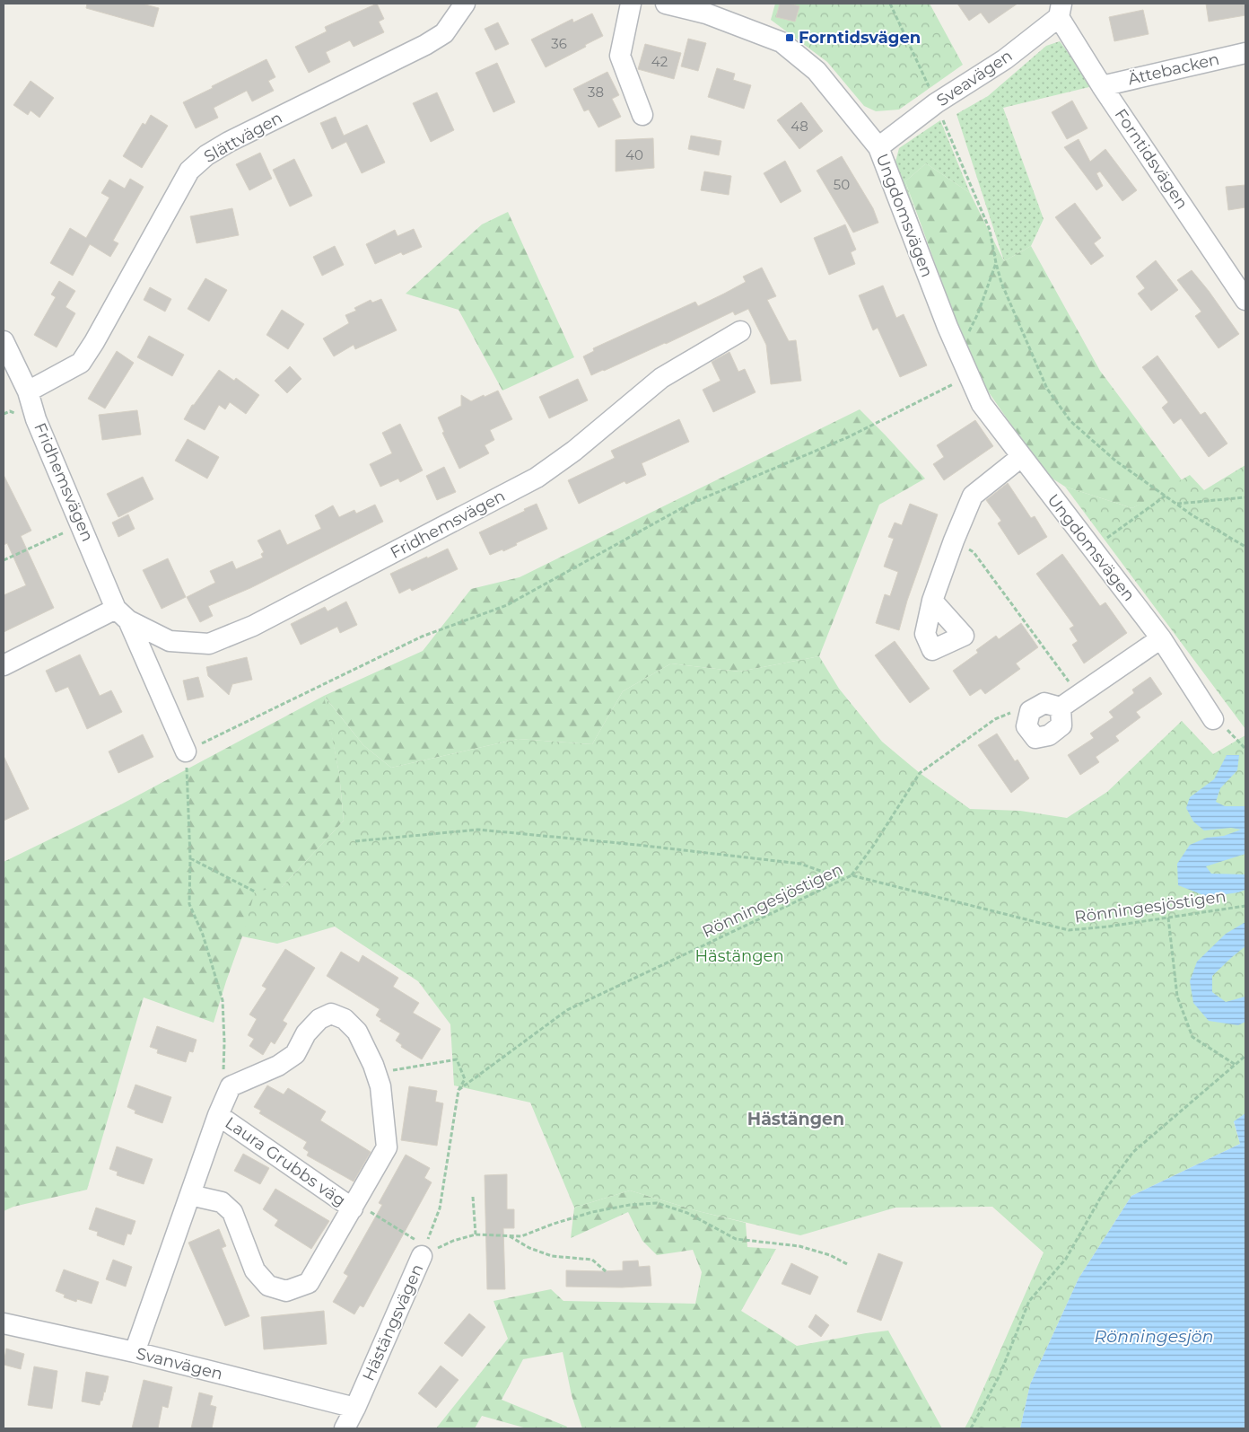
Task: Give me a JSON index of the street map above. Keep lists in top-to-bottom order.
{
  "streets": {
    "street": [
      "Ättebacken",
      "Sveavägen",
      "Slättvägen",
      "Forntidsvägen",
      "Ungdomsvägen",
      "Fridhemsvägen",
      "Laura Grubbs väg",
      "Hästängsvägen",
      "Svanvägen"
    ],
    "path": ["Rönningesjöstigen"]
  },
  "crossings": [
    ["Ättebacken", "Forntidsvägen"],
    ["Sveavägen", "Forntidsvägen"],
    ["Sveavägen", "Ungdomsvägen"],
    ["Slättvägen", "Fridhemsvägen"],
    ["Laura Grubbs väg", "Svanvägen"],
    ["Hästängsvägen", "Svanvägen"]
  ],
  "districts": ["Hästängen"],
  "water": ["Rönningesjön"],
  "parks": ["Hästängen"],
  "places": {
    "transit": ["Forntidsvägen"]
  },
  "house_numbers": [
    "36",
    "42",
    "38",
    "48",
    "40",
    "50"
  ]
}
